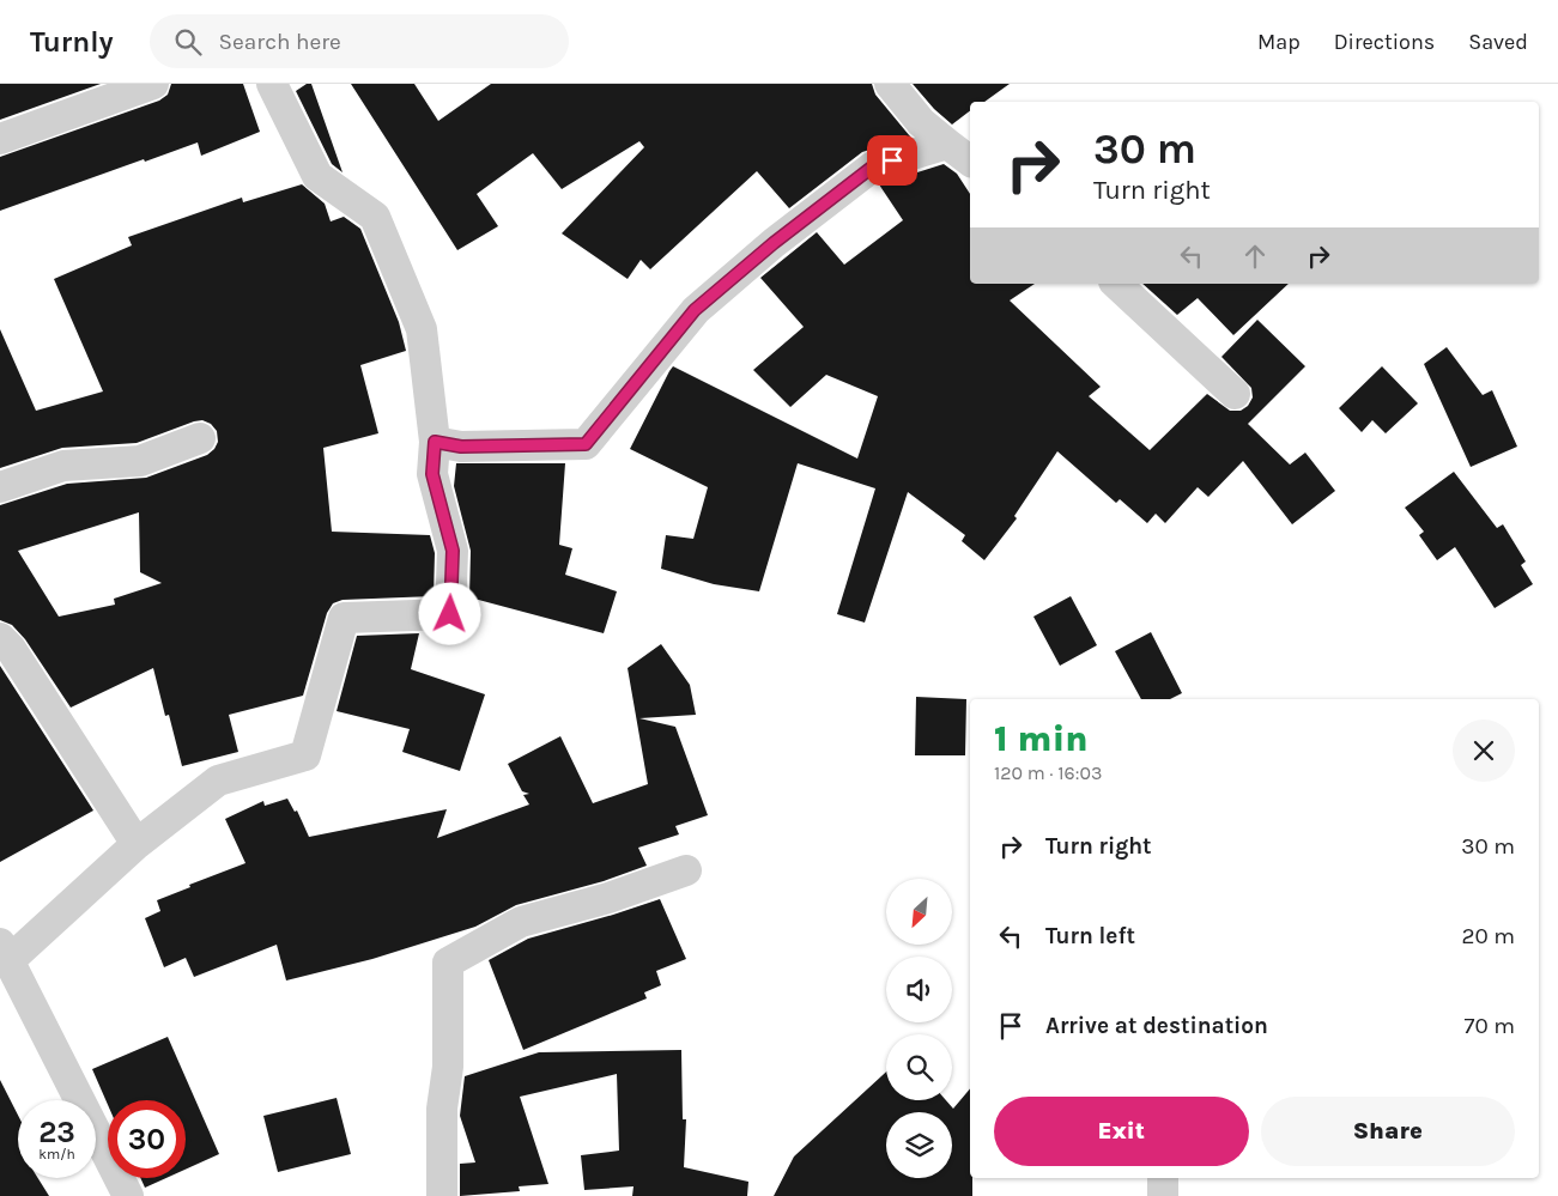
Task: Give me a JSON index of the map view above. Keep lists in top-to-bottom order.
{
  "north": "bottom left",
  "page": {
    "header": "Turnly",
    "search": "Search here",
    "nav": ["Map", "Directions", "Saved"],
    "turn": ["30 m", "Turn right"],
    "heading": ["1 min", "120 m · 16:03"],
    "list": [
      {
        "name": "Turn right",
        "value": "30 m"
      },
      {
        "name": "Turn left",
        "value": "20 m"
      },
      {
        "name": "Arrive at destination",
        "value": "70 m"
      }
    ],
    "buttons": ["Exit", "Share"],
    "speed": "23 km/h",
    "limit": "30"
  }
}
